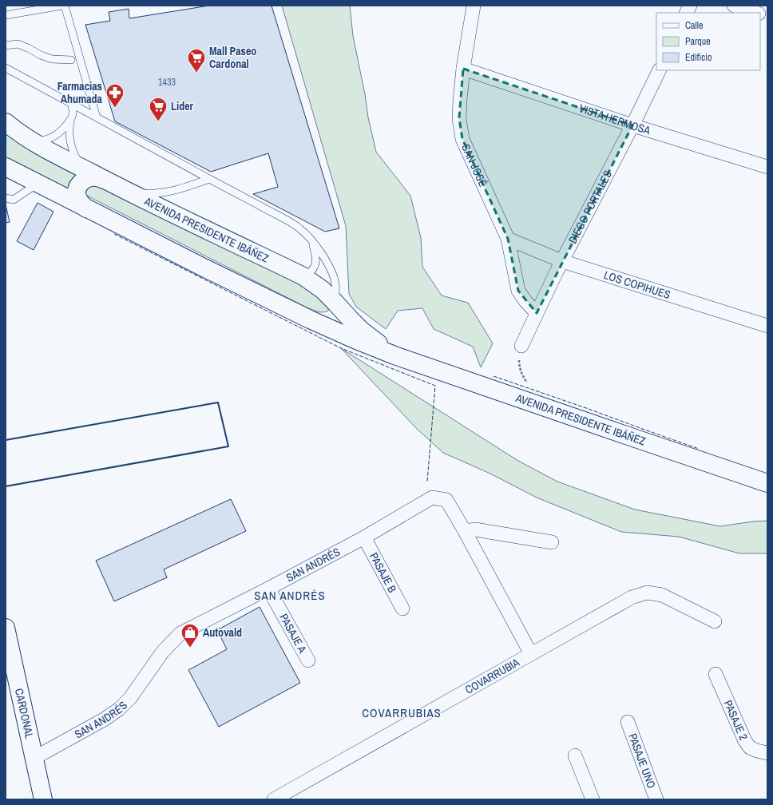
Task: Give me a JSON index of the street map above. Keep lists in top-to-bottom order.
{
  "streets": {
    "main road": ["AVENIDA PRESIDENTE IBÁÑEZ", "CARDONAL"],
    "street": [
      "VISTA HERMOSA",
      "SAN JOSÉ",
      "DIEGO PORTALES",
      "LOS COPIHUES",
      "SAN ANDRÉS",
      "PASAJE B",
      "PASAJE A",
      "COVARRUBIA",
      "PASAJE 2",
      "PASAJE UNO"
    ]
  },
  "crossings": [
    ["VISTA HERMOSA", "SAN JOSÉ"],
    ["VISTA HERMOSA", "DIEGO PORTALES"],
    ["SAN JOSÉ", "DIEGO PORTALES"],
    ["SAN JOSÉ", "LOS COPIHUES"],
    ["DIEGO PORTALES", "LOS COPIHUES"],
    ["SAN ANDRÉS", "PASAJE B"],
    ["SAN ANDRÉS", "PASAJE A"],
    ["SAN ANDRÉS", "COVARRUBIA"],
    ["SAN ANDRÉS", "CARDONAL"]
  ],
  "districts": ["SAN ANDRÉS", "COVARRUBIAS"],
  "places": {
    "supermarket": ["Mall Paseo Cardonal", "Lider"],
    "pharmacy": ["Farmacias Ahumada"],
    "shop": ["Autovald"]
  },
  "house_numbers": ["1433"],
  "legend": ["Calle", "Parque", "Edificio"]
}
